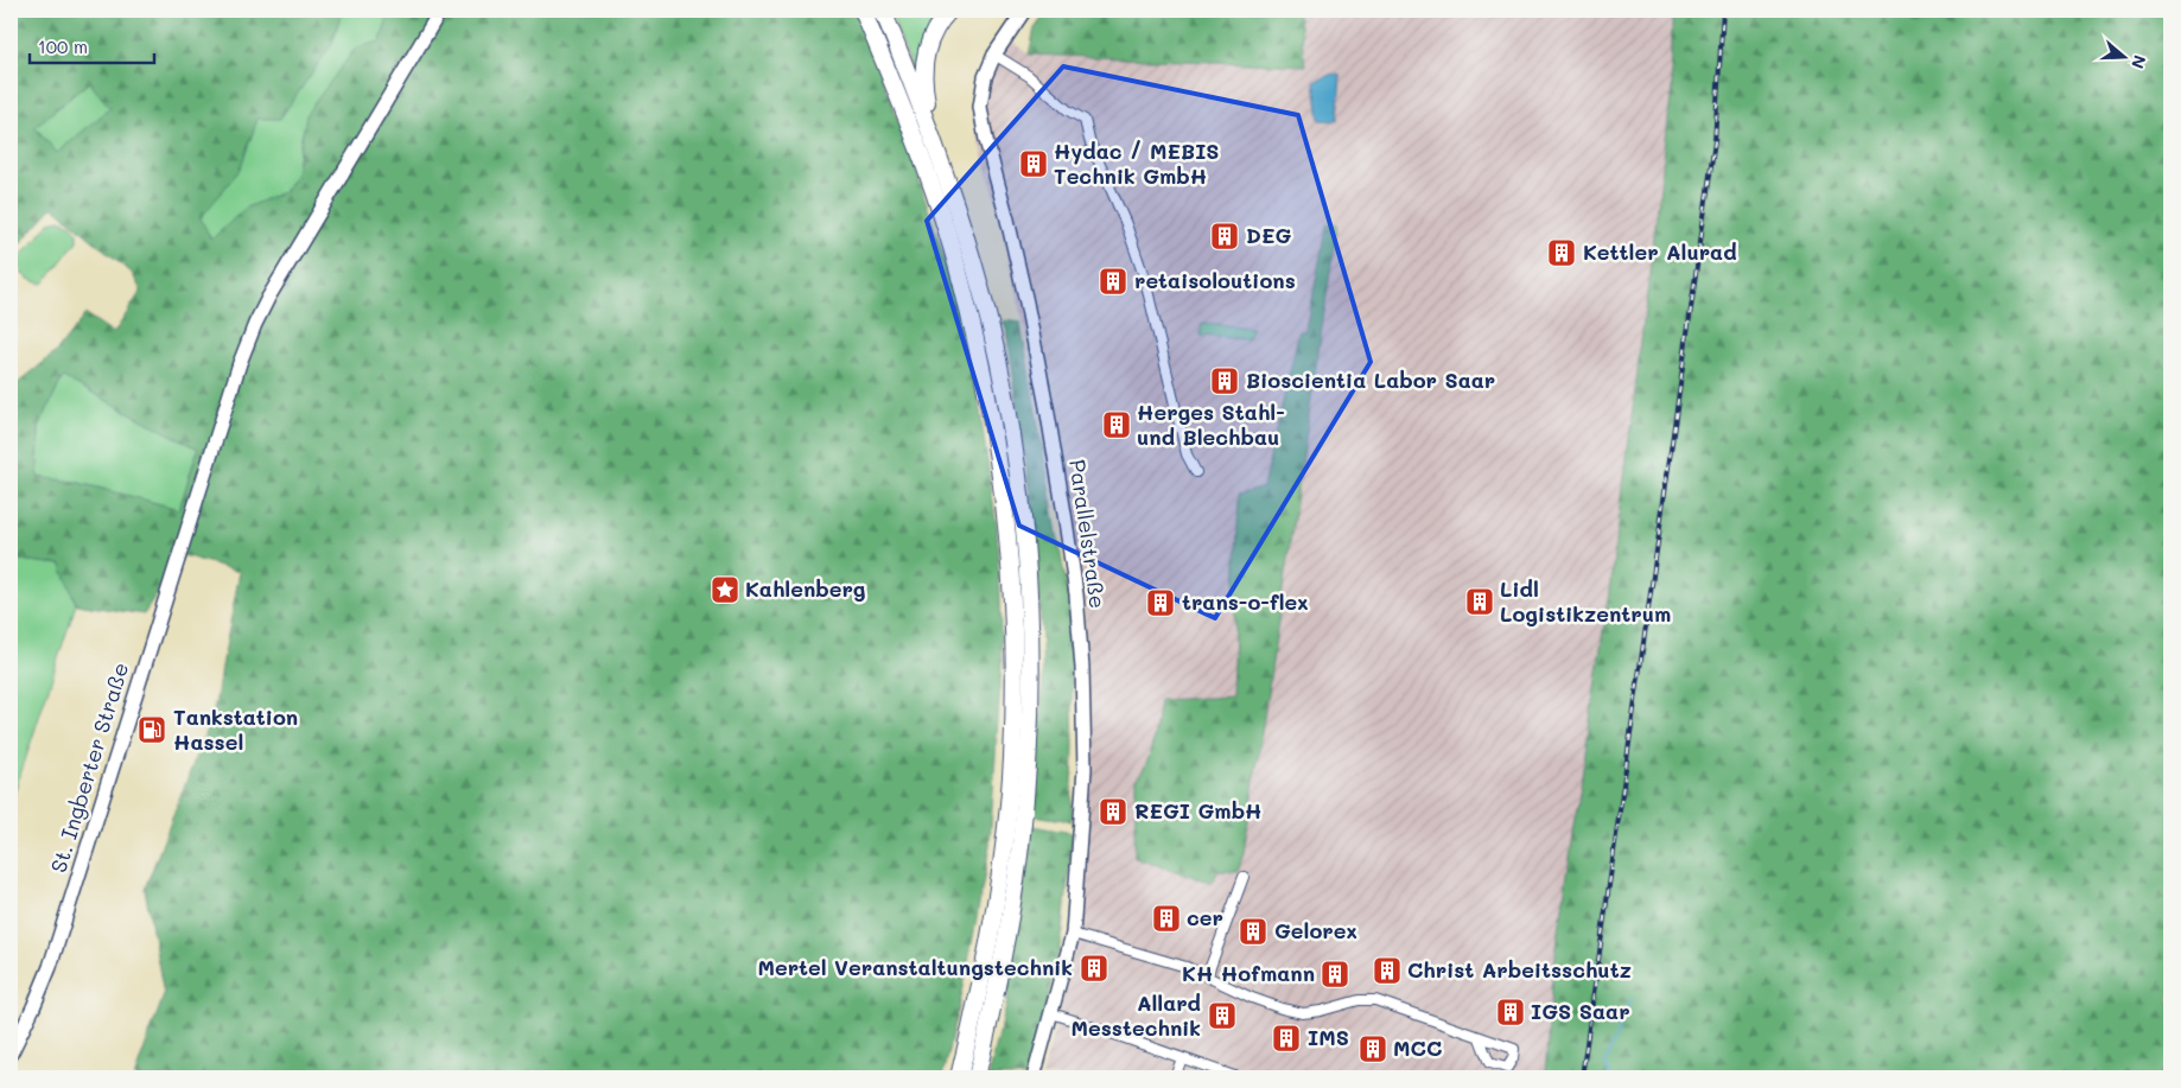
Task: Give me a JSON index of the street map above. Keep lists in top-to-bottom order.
{
  "streets": {
    "main road": ["Parallelstraße", "St. Ingberter Straße"]
  },
  "places": {
    "building": [
      "Hydac / MEBIS Technik GmbH",
      "DEG",
      "Kettler Alurad",
      "retaisoloutions",
      "Bioscientia Labor Saar",
      "Herges Stahl- und Blechbau",
      "Lidl Logistikzentrum",
      "trans-o-flex",
      "REGI GmbH",
      "cer",
      "Gelorex",
      "Mertel Veranstaltungstechnik",
      "Christ Arbeitsschutz",
      "KH Hofmann",
      "IGS Saar",
      "Allard Messtechnik",
      "IMS",
      "MCC"
    ],
    "place": ["Kahlenberg"],
    "fuel station": ["Tankstation Hassel"]
  },
  "scale_bar": "100 m",
  "north": "right"
}
